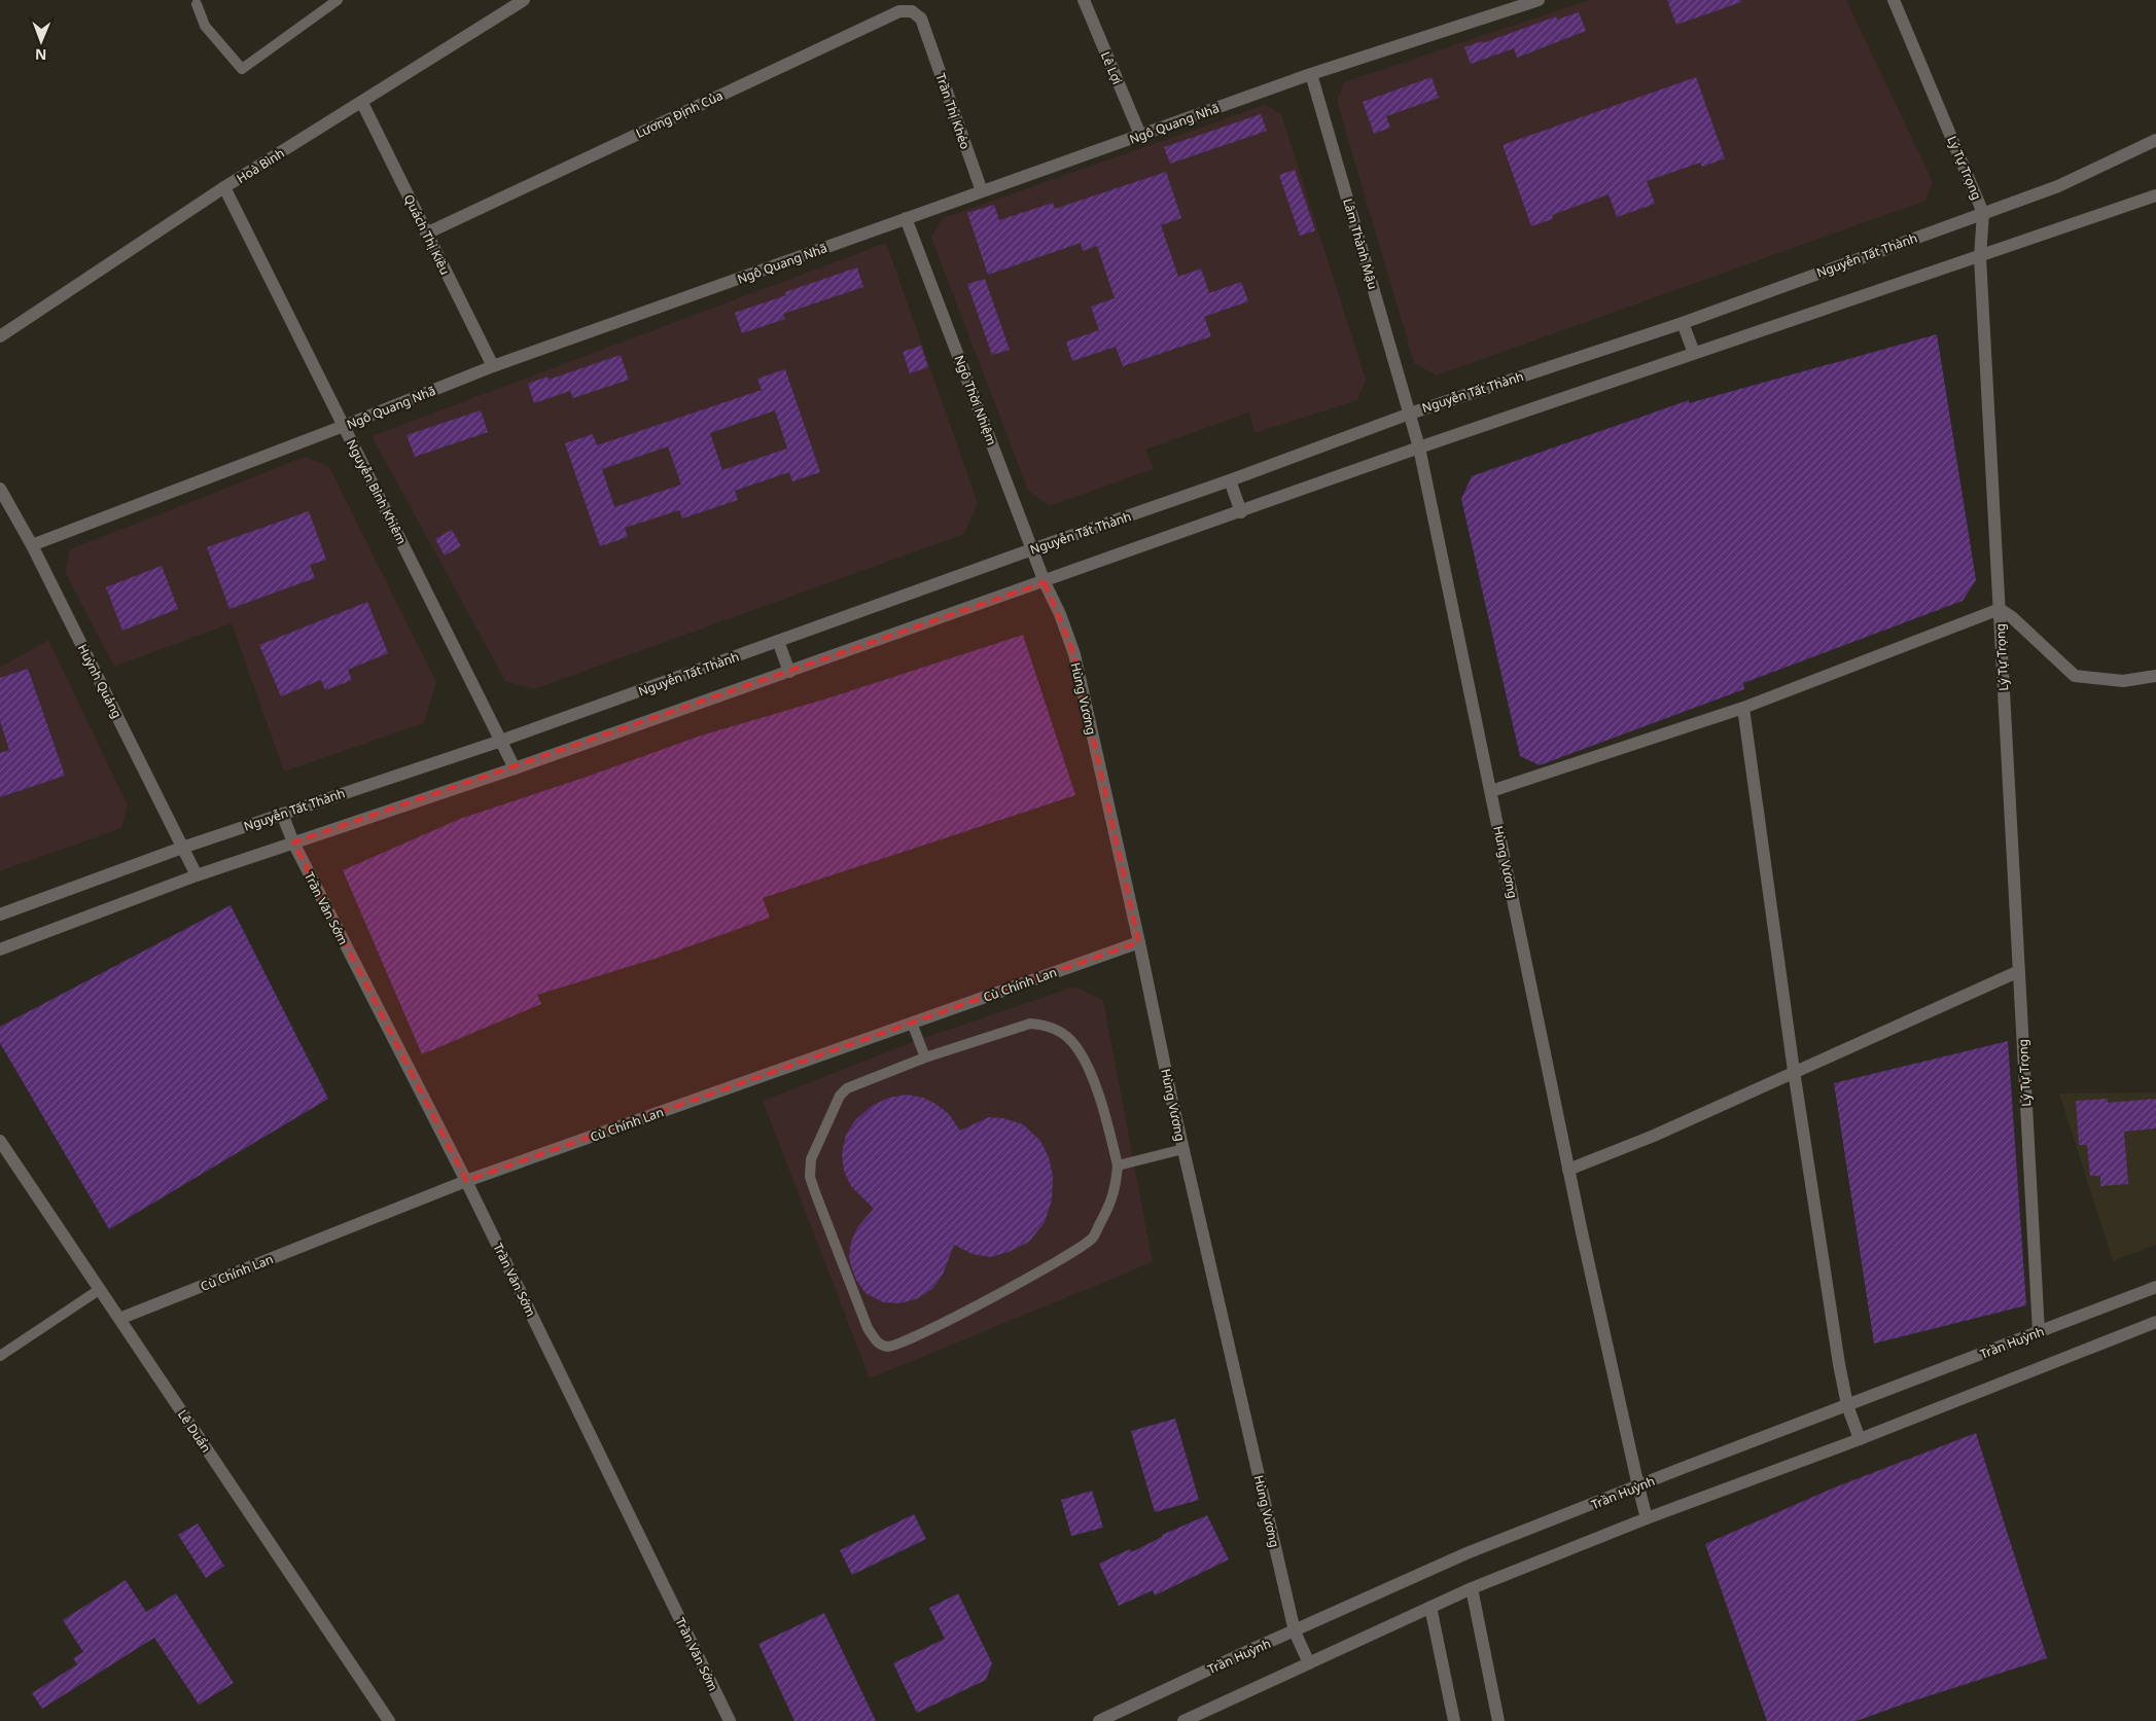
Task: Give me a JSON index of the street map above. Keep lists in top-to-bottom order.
{
  "streets": {
    "street": [
      "Lê Lợi",
      "Trần Thị Khéo",
      "Lương Định Của",
      "Ngô Quang Nhã",
      "Hoà Bình",
      "Lý Tự Trọng",
      "Quách Thị Kiều",
      "Lâm Thành Mậu",
      "Nguyễn Tất Thành",
      "Ngô Thời Nhiệm",
      "Nguyễn Bỉnh Khiêm",
      "Huỳnh Quảng",
      "Hùng Vương",
      "Trần Văn Sớm",
      "Cù Chính Lan",
      "Trần Huỳnh",
      "Lê Duẩn"
    ]
  },
  "crossings": [
    ["Lê Lợi", "Ngô Quang Nhã"],
    ["Trần Thị Khéo", "Lương Định Của"],
    ["Trần Thị Khéo", "Ngô Quang Nhã"],
    ["Lương Định Của", "Quách Thị Kiều"],
    ["Ngô Quang Nhã", "Quách Thị Kiều"],
    ["Ngô Quang Nhã", "Lâm Thành Mậu"],
    ["Ngô Quang Nhã", "Ngô Thời Nhiệm"],
    ["Ngô Quang Nhã", "Nguyễn Bỉnh Khiêm"],
    ["Ngô Quang Nhã", "Huỳnh Quảng"],
    ["Hoà Bình", "Quách Thị Kiều"],
    ["Hoà Bình", "Nguyễn Bỉnh Khiêm"],
    ["Lý Tự Trọng", "Nguyễn Tất Thành"],
    ["Lý Tự Trọng", "Trần Huỳnh"],
    ["Lâm Thành Mậu", "Nguyễn Tất Thành"],
    ["Lâm Thành Mậu", "Hùng Vương"],
    ["Nguyễn Tất Thành", "Ngô Thời Nhiệm"],
    ["Nguyễn Tất Thành", "Nguyễn Bỉnh Khiêm"],
    ["Nguyễn Tất Thành", "Huỳnh Quảng"],
    ["Nguyễn Tất Thành", "Trần Văn Sớm"],
    ["Ngô Thời Nhiệm", "Hùng Vương"],
    ["Hùng Vương", "Cù Chính Lan"],
    ["Hùng Vương", "Trần Huỳnh"],
    ["Trần Văn Sớm", "Cù Chính Lan"],
    ["Cù Chính Lan", "Lê Duẩn"]
  ],
  "north": "bottom"
}
